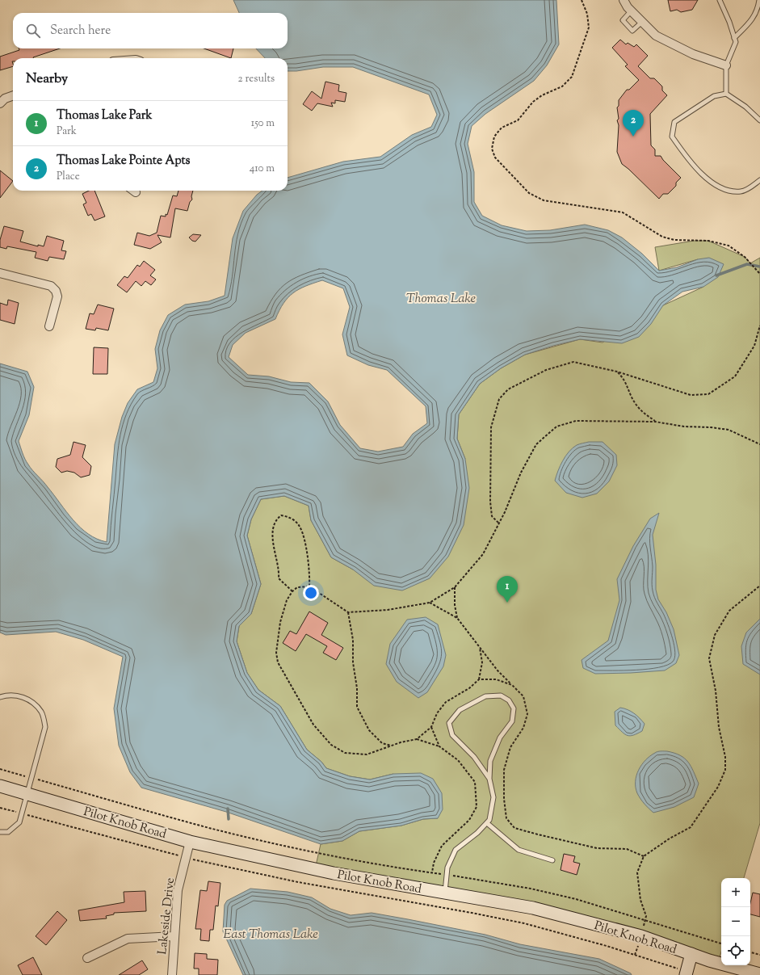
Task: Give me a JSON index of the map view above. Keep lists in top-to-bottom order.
{
  "streets": {
    "main road": ["Pilot Knob Road"],
    "street": ["Lakeside Drive"]
  },
  "crossings": [
    ["Pilot Knob Road", "Lakeside Drive"]
  ],
  "water": ["Thomas Lake", "East Thomas Lake"],
  "page": {
    "search": "Search here",
    "heading": ["Nearby", "2 results"],
    "list": [
      {
        "mark": "1",
        "name": "Thomas Lake Park",
        "note": "Park",
        "value": "150 m"
      },
      {
        "mark": "2",
        "name": "Thomas Lake Pointe Apts",
        "note": "Place",
        "value": "410 m"
      }
    ],
    "pins": ["2", "1"],
    "map_buttons": ["+", "−"]
  }
}
